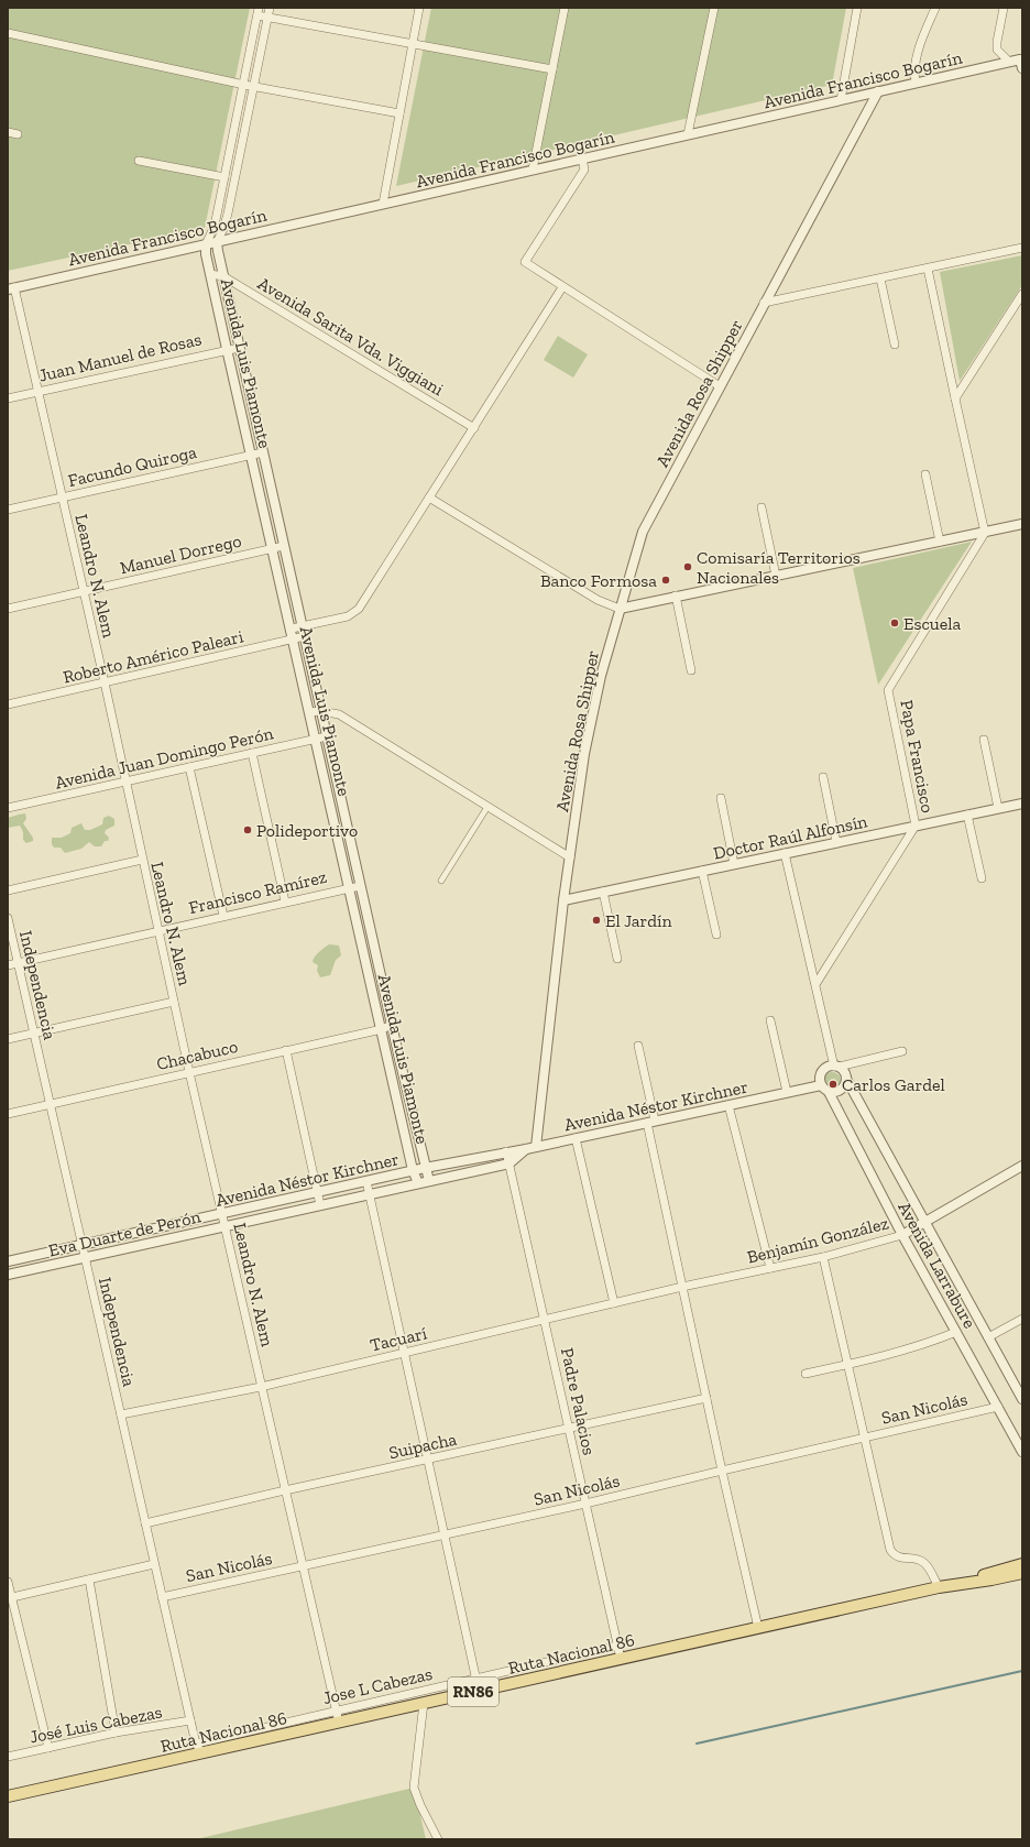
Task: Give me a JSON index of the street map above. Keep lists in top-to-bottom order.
{
  "streets": {
    "main road": ["Ruta Nacional 86", "RN86"],
    "street": [
      "Avenida Francisco Bogarín",
      "Avenida Sarita Vda. Viggiani",
      "Juan Manuel de Rosas",
      "Avenida Luis Piamonte",
      "Avenida Rosa Shipper",
      "Facundo Quiroga",
      "Manuel Dorrego",
      "Leandro N. Alem",
      "Roberto Américo Paleari",
      "Papa Francisco",
      "Avenida Juan Domingo Perón",
      "Doctor Raúl Alfonsín",
      "Francisco Ramírez",
      "Independencia",
      "Chacabuco",
      "Avenida Néstor Kirchner",
      "Eva Duarte de Perón",
      "Benjamín González",
      "Avenida Larrabure",
      "Tacuarí",
      "Padre Palacios",
      "San Nicolás",
      "Suipacha",
      "Jose L Cabezas",
      "José Luis Cabezas"
    ]
  },
  "crossings": [
    ["Avenida Francisco Bogarín", "Avenida Luis Piamonte"],
    ["Avenida Francisco Bogarín", "Avenida Rosa Shipper"],
    ["Avenida Francisco Bogarín", "Leandro N. Alem"],
    ["Avenida Sarita Vda. Viggiani", "Avenida Luis Piamonte"],
    ["Juan Manuel de Rosas", "Avenida Luis Piamonte"],
    ["Juan Manuel de Rosas", "Leandro N. Alem"],
    ["Avenida Luis Piamonte", "Facundo Quiroga"],
    ["Avenida Luis Piamonte", "Manuel Dorrego"],
    ["Avenida Luis Piamonte", "Roberto Américo Paleari"],
    ["Avenida Luis Piamonte", "Avenida Juan Domingo Perón"],
    ["Avenida Luis Piamonte", "Francisco Ramírez"],
    ["Avenida Luis Piamonte", "Chacabuco"],
    ["Avenida Luis Piamonte", "Avenida Néstor Kirchner"],
    ["Avenida Luis Piamonte", "Eva Duarte de Perón"],
    ["Avenida Rosa Shipper", "Doctor Raúl Alfonsín"],
    ["Avenida Rosa Shipper", "Avenida Néstor Kirchner"],
    ["Facundo Quiroga", "Leandro N. Alem"],
    ["Manuel Dorrego", "Leandro N. Alem"],
    ["Leandro N. Alem", "Roberto Américo Paleari"],
    ["Leandro N. Alem", "Avenida Juan Domingo Perón"],
    ["Leandro N. Alem", "Francisco Ramírez"],
    ["Leandro N. Alem", "Chacabuco"],
    ["Leandro N. Alem", "Avenida Néstor Kirchner"],
    ["Leandro N. Alem", "Eva Duarte de Perón"],
    ["Leandro N. Alem", "Tacuarí"],
    ["Leandro N. Alem", "San Nicolás"],
    ["Leandro N. Alem", "Suipacha"],
    ["Leandro N. Alem", "Ruta Nacional 86"],
    ["Leandro N. Alem", "Jose L Cabezas"],
    ["Papa Francisco", "Doctor Raúl Alfonsín"],
    ["Francisco Ramírez", "Independencia"],
    ["Independencia", "Chacabuco"],
    ["Independencia", "Avenida Néstor Kirchner"],
    ["Independencia", "Eva Duarte de Perón"],
    ["Independencia", "Tacuarí"],
    ["Independencia", "San Nicolás"],
    ["Independencia", "Suipacha"],
    ["Independencia", "Ruta Nacional 86"],
    ["Independencia", "Jose L Cabezas"],
    ["Independencia", "José Luis Cabezas"],
    ["Avenida Néstor Kirchner", "Eva Duarte de Perón"],
    ["Avenida Néstor Kirchner", "Avenida Larrabure"],
    ["Avenida Néstor Kirchner", "Padre Palacios"],
    ["Eva Duarte de Perón", "Padre Palacios"],
    ["Benjamín González", "Avenida Larrabure"],
    ["Benjamín González", "Tacuarí"],
    ["Avenida Larrabure", "San Nicolás"],
    ["Tacuarí", "Padre Palacios"],
    ["Padre Palacios", "San Nicolás"],
    ["Padre Palacios", "Suipacha"],
    ["Padre Palacios", "Ruta Nacional 86"],
    ["Padre Palacios", "Jose L Cabezas"],
    ["Ruta Nacional 86", "Jose L Cabezas"]
  ],
  "places": [
    "Comisaría Territorios Nacionales",
    "Banco Formosa",
    "Escuela",
    "Polideportivo",
    "El Jardín",
    "Carlos Gardel"
  ]
}
